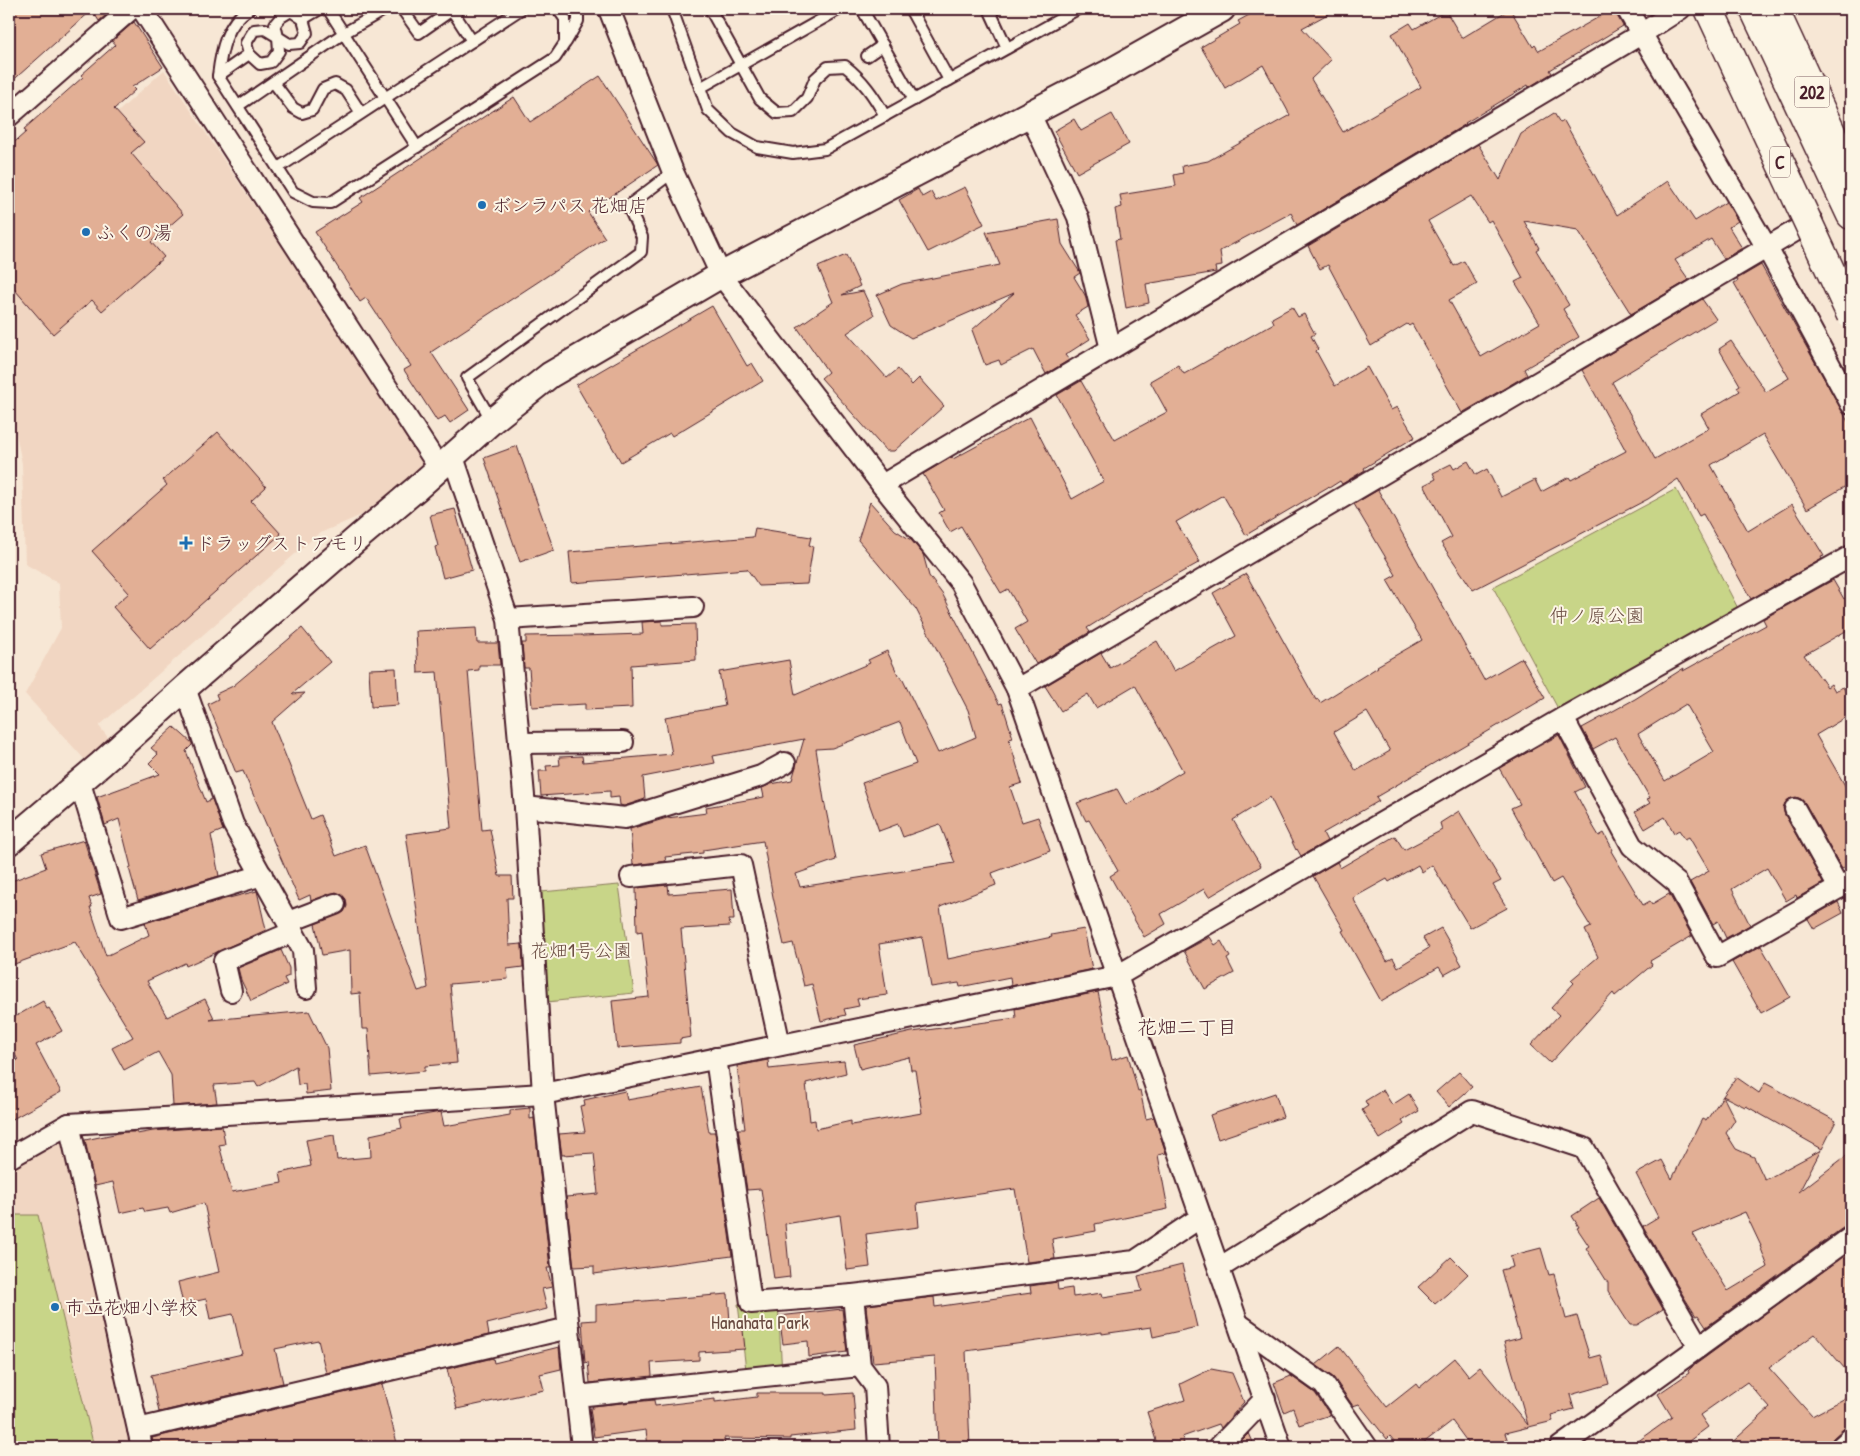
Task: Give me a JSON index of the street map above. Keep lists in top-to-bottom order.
{
  "streets": {
    "highway": ["202", "C"]
  },
  "districts": ["花畑二丁目"],
  "parks": ["仲ノ原公園", "花畑1号公園", "Hanahata Park"],
  "places": {
    "other": ["ボンラパス 花畑店", "ふくの湯", "市立花畑小学校"],
    "health": ["ドラッグストアモリ"]
  }
}
